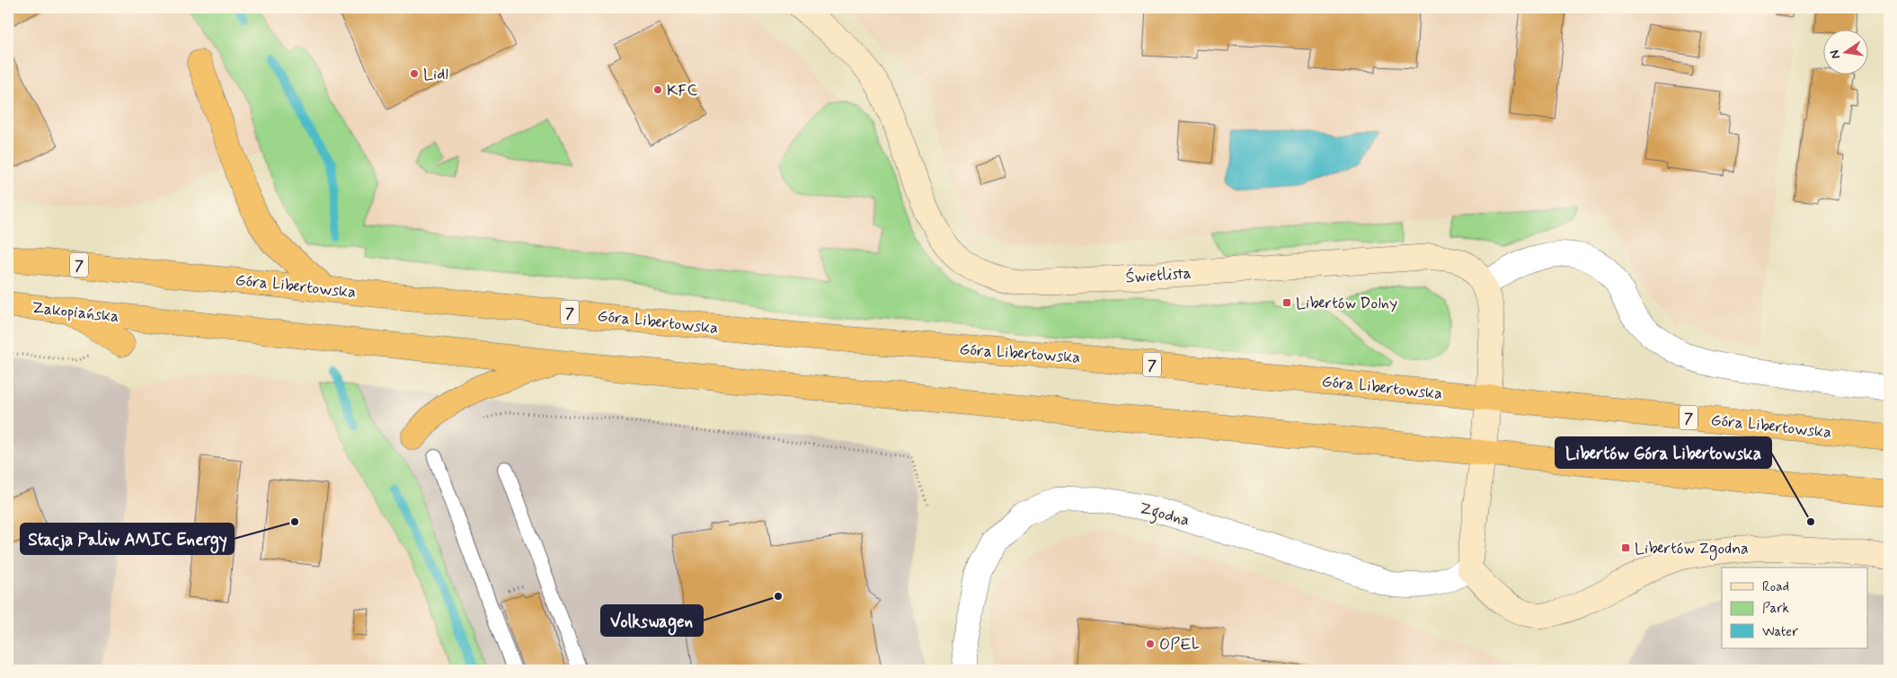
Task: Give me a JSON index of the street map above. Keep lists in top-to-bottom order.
{
  "streets": {
    "highway": ["7", "Góra Libertowska", "Zakopiańska"],
    "street": ["Świetlista", "Zgodna"]
  },
  "crossings": [
    ["Świetlista", "Góra Libertowska"]
  ],
  "places": {
    "other": [
      "Lidl",
      "KFC",
      "Stacja Paliw AMIC Energy",
      "Libertów Góra Libertowska",
      "Volkswagen",
      "OPEL"
    ],
    "transit": ["Libertów Dolny", "Libertów Zgodna"]
  },
  "legend": ["Road", "Park", "Water"],
  "north": "left"
}
